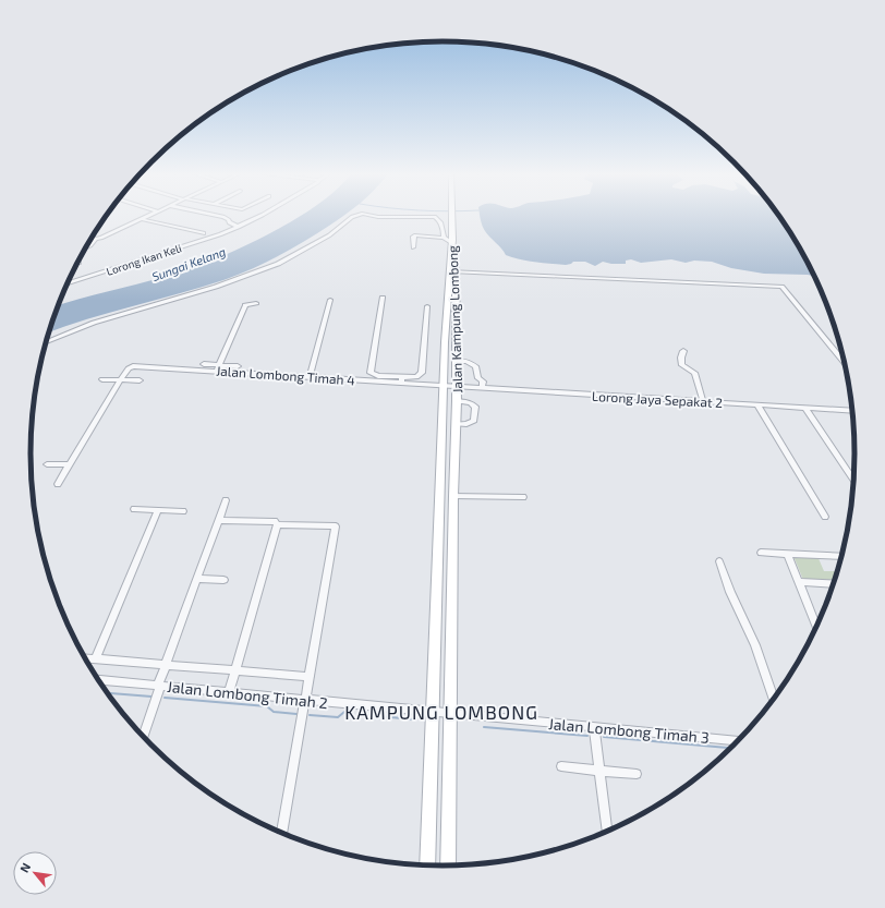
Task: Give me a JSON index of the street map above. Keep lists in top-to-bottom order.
{
  "streets": {
    "street": [
      "Lorong Ikan Keli",
      "Jalan Kampung Lombong",
      "Jalan Lombong Timah 4",
      "Lorong Jaya Sepakat 2",
      "Jalan Lombong Timah 2",
      "Jalan Lombong Timah 3"
    ]
  },
  "crossings": [
    ["Jalan Kampung Lombong", "Jalan Lombong Timah 4"],
    ["Jalan Kampung Lombong", "Lorong Jaya Sepakat 2"],
    ["Jalan Kampung Lombong", "Jalan Lombong Timah 2"],
    ["Jalan Kampung Lombong", "Jalan Lombong Timah 3"],
    ["Jalan Lombong Timah 4", "Lorong Jaya Sepakat 2"],
    ["Jalan Lombong Timah 2", "Jalan Lombong Timah 3"]
  ],
  "districts": ["KAMPUNG LOMBONG"],
  "water": ["Sungai Kelang"],
  "north": "top left"
}
